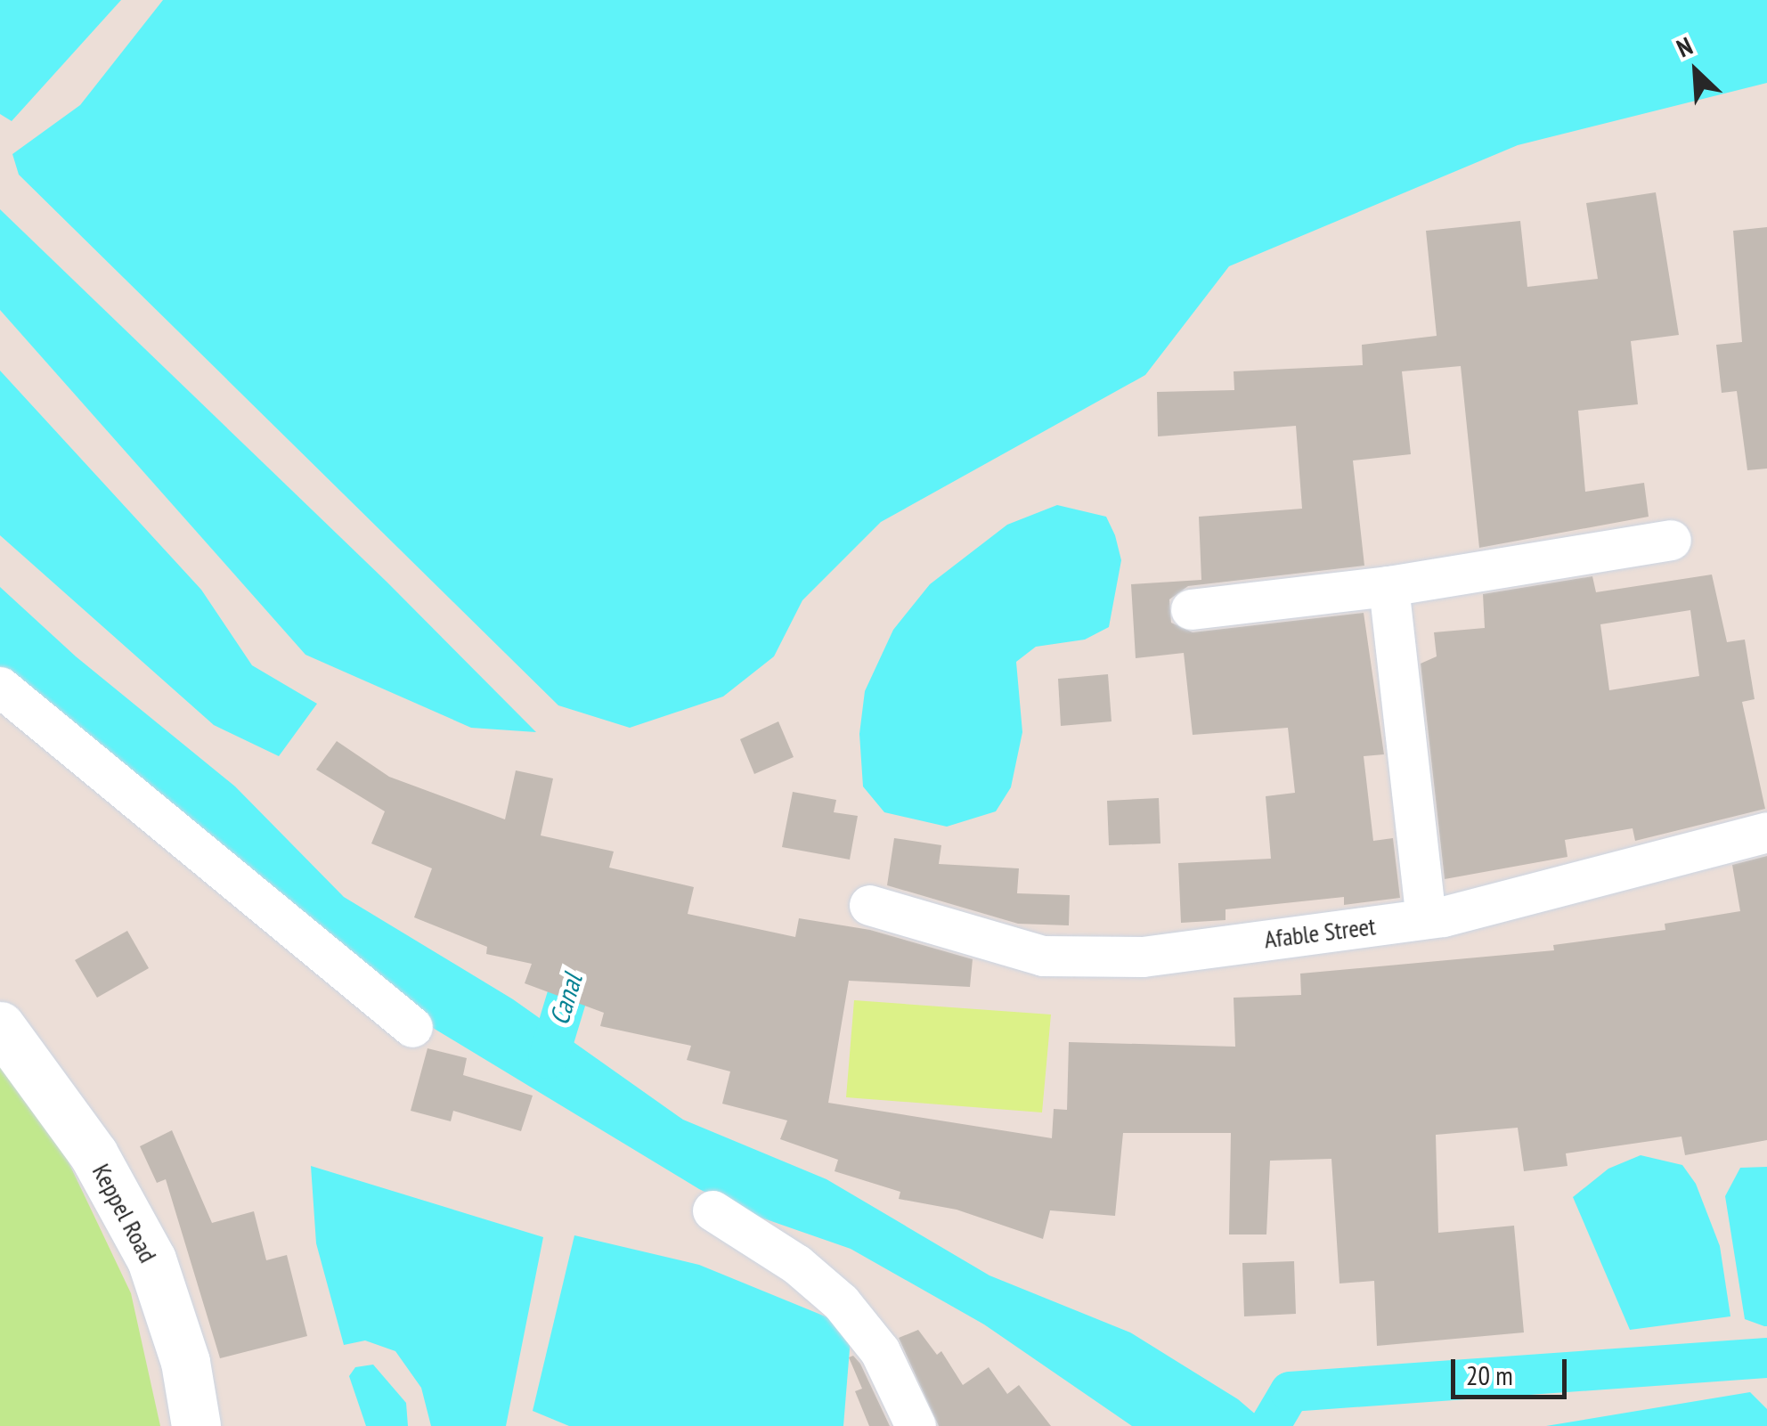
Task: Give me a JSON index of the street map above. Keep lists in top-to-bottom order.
{
  "streets": {
    "street": ["Afable Street", "Keppel Road"]
  },
  "water": ["Canal"],
  "scale_bar": "20 m",
  "north": "top left"
}
